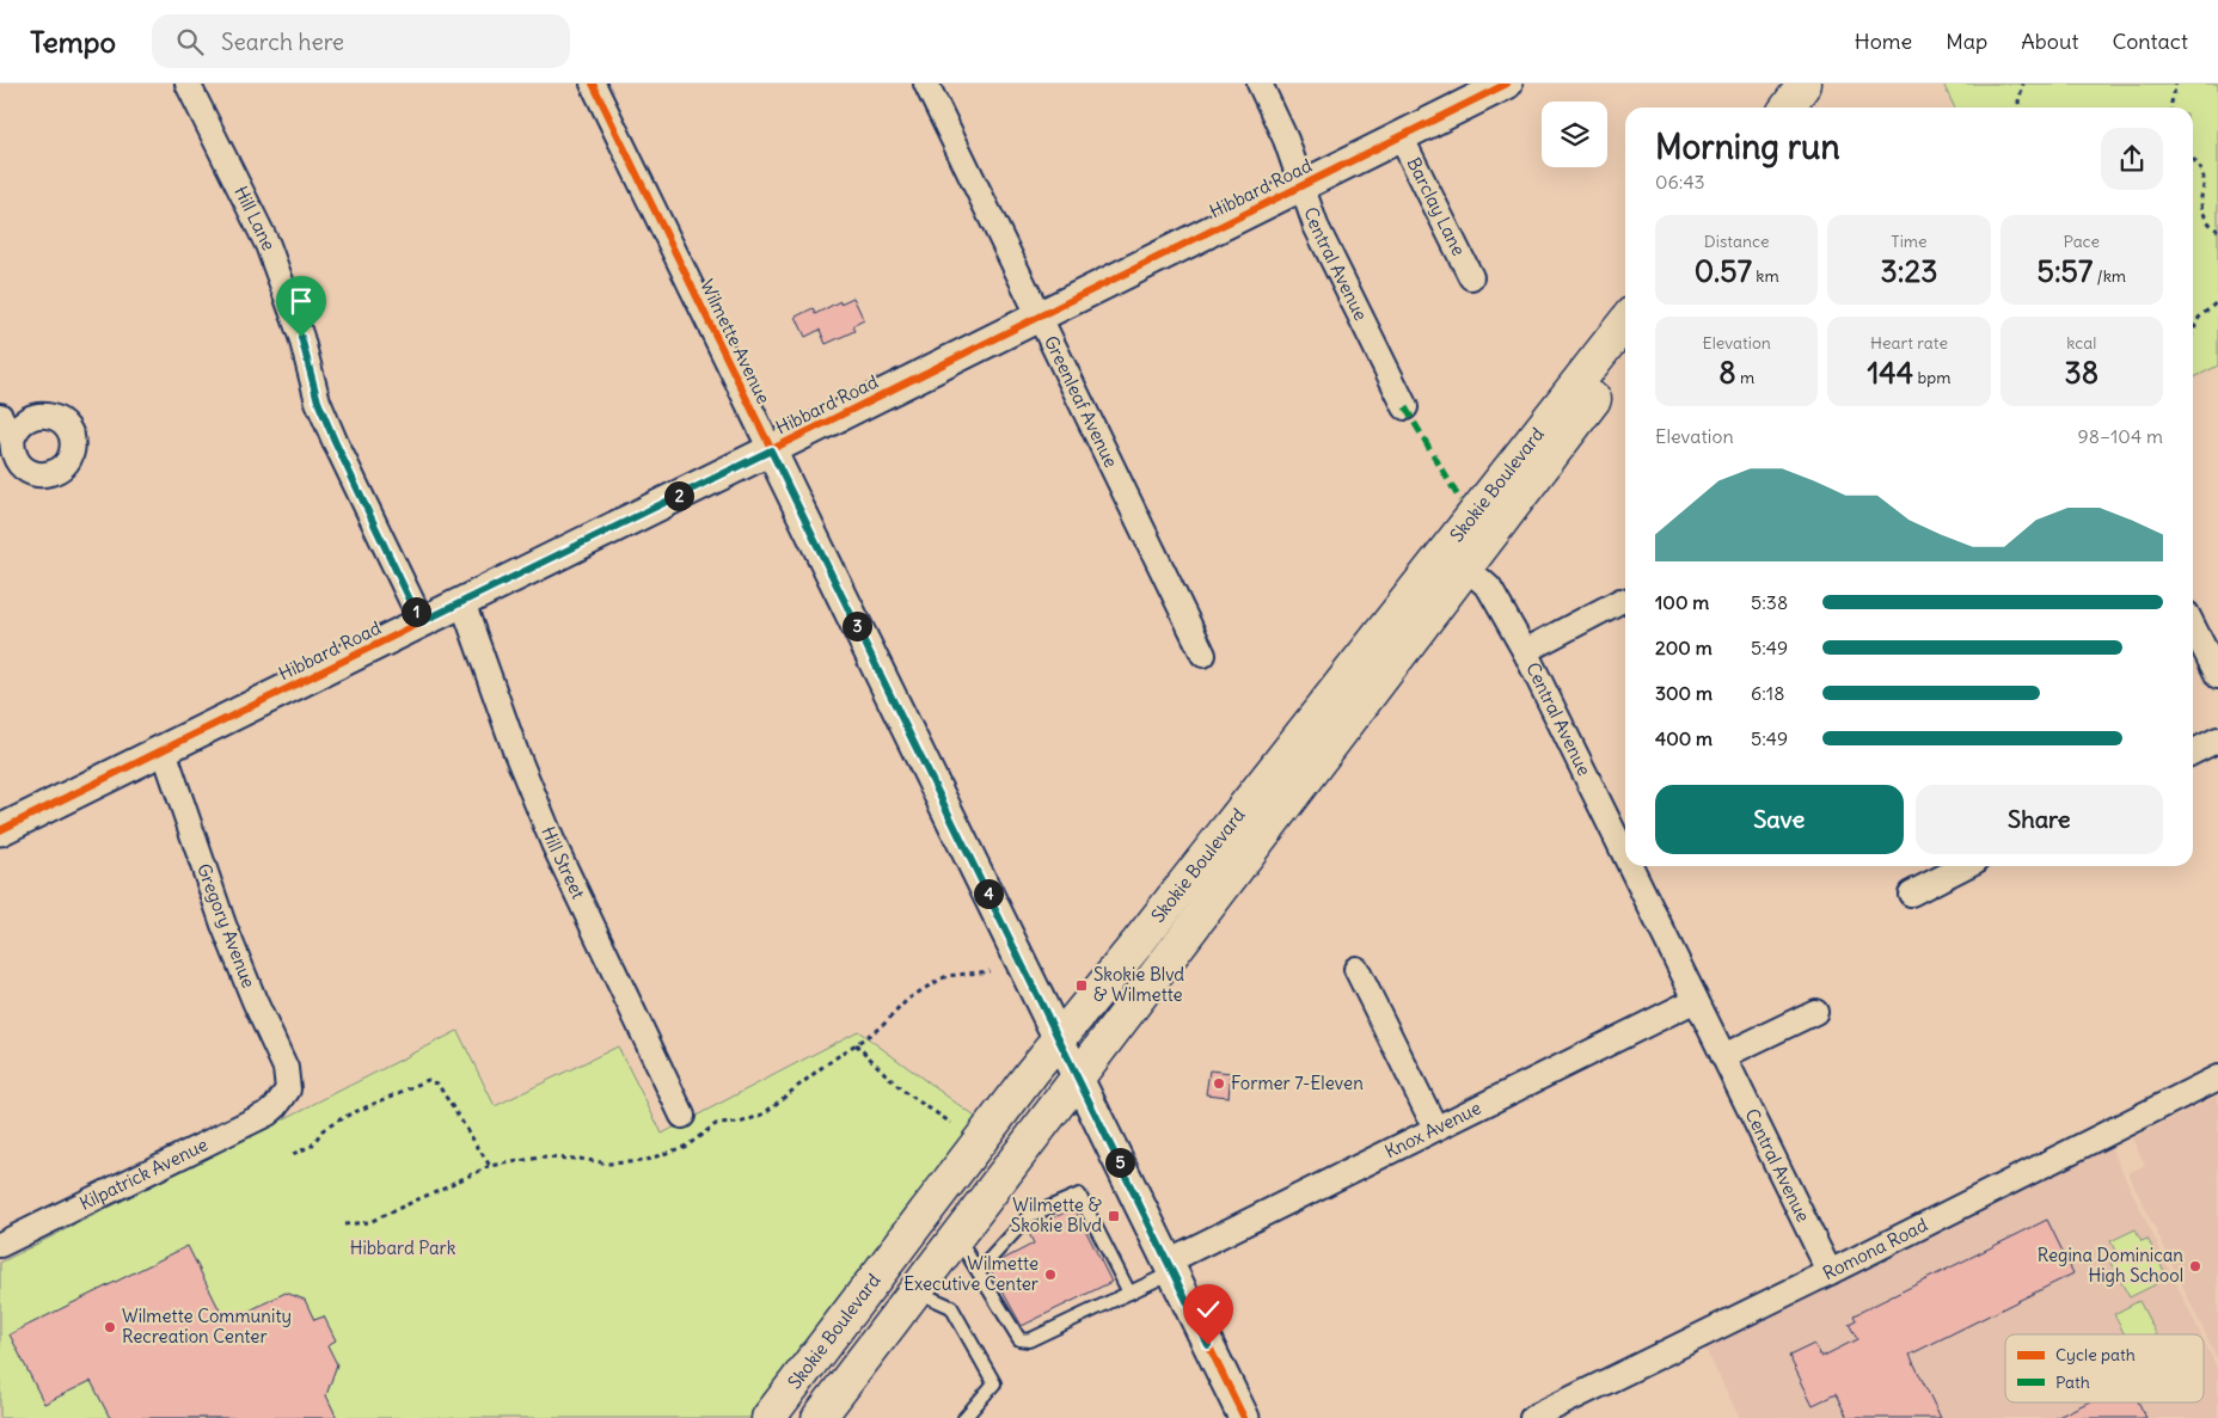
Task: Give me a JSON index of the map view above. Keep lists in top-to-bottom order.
{
  "streets": {
    "main road": ["Skokie Boulevard"],
    "street": [
      "Hibbard Road",
      "Barclay Lane",
      "Hill Lane",
      "Central Avenue",
      "Wilmette Avenue",
      "Greenleaf Avenue",
      "Hill Street",
      "Gregory Avenue",
      "Knox Avenue",
      "Kilpatrick Avenue",
      "Romona Road"
    ]
  },
  "crossings": [
    ["Hibbard Road", "Barclay Lane"],
    ["Hibbard Road", "Hill Lane"],
    ["Hibbard Road", "Central Avenue"],
    ["Hibbard Road", "Wilmette Avenue"],
    ["Hibbard Road", "Greenleaf Avenue"],
    ["Hibbard Road", "Hill Street"],
    ["Hibbard Road", "Gregory Avenue"],
    ["Central Avenue", "Skokie Boulevard"],
    ["Central Avenue", "Knox Avenue"],
    ["Central Avenue", "Romona Road"],
    ["Wilmette Avenue", "Skokie Boulevard"],
    ["Wilmette Avenue", "Knox Avenue"],
    ["Gregory Avenue", "Kilpatrick Avenue"]
  ],
  "parks": ["Hibbard Park"],
  "places": {
    "transit": ["Skokie Blvd & Wilmette", "Wilmette & Skokie Blvd"],
    "other": [
      "Former 7-Eleven",
      "Regina Dominican High School",
      "Wilmette Executive Center",
      "Wilmette Community Recreation Center"
    ]
  },
  "legend": ["Cycle path", "Path"],
  "page": {
    "header": "Tempo",
    "search": "Search here",
    "nav": [
      "Home",
      "Map",
      "About",
      "Contact"
    ],
    "heading": ["Morning run", "06:43"],
    "stats": [
      ["Distance", "0.57 km"],
      ["Time", "3:23"],
      ["Pace", "5:57 /km"],
      ["Elevation", "8 m"],
      ["Heart rate", "144 bpm"],
      ["kcal", "38"]
    ],
    "chart": ["Elevation", "98–104 m"],
    "pins": [
      "2",
      "1",
      "3",
      "4",
      "5"
    ],
    "list": [
      {
        "name": "100 m",
        "note": "5:38"
      },
      {
        "name": "200 m",
        "note": "5:49"
      },
      {
        "name": "300 m",
        "note": "6:18"
      },
      {
        "name": "400 m",
        "note": "5:49"
      }
    ],
    "buttons": ["Save", "Share"]
  }
}
